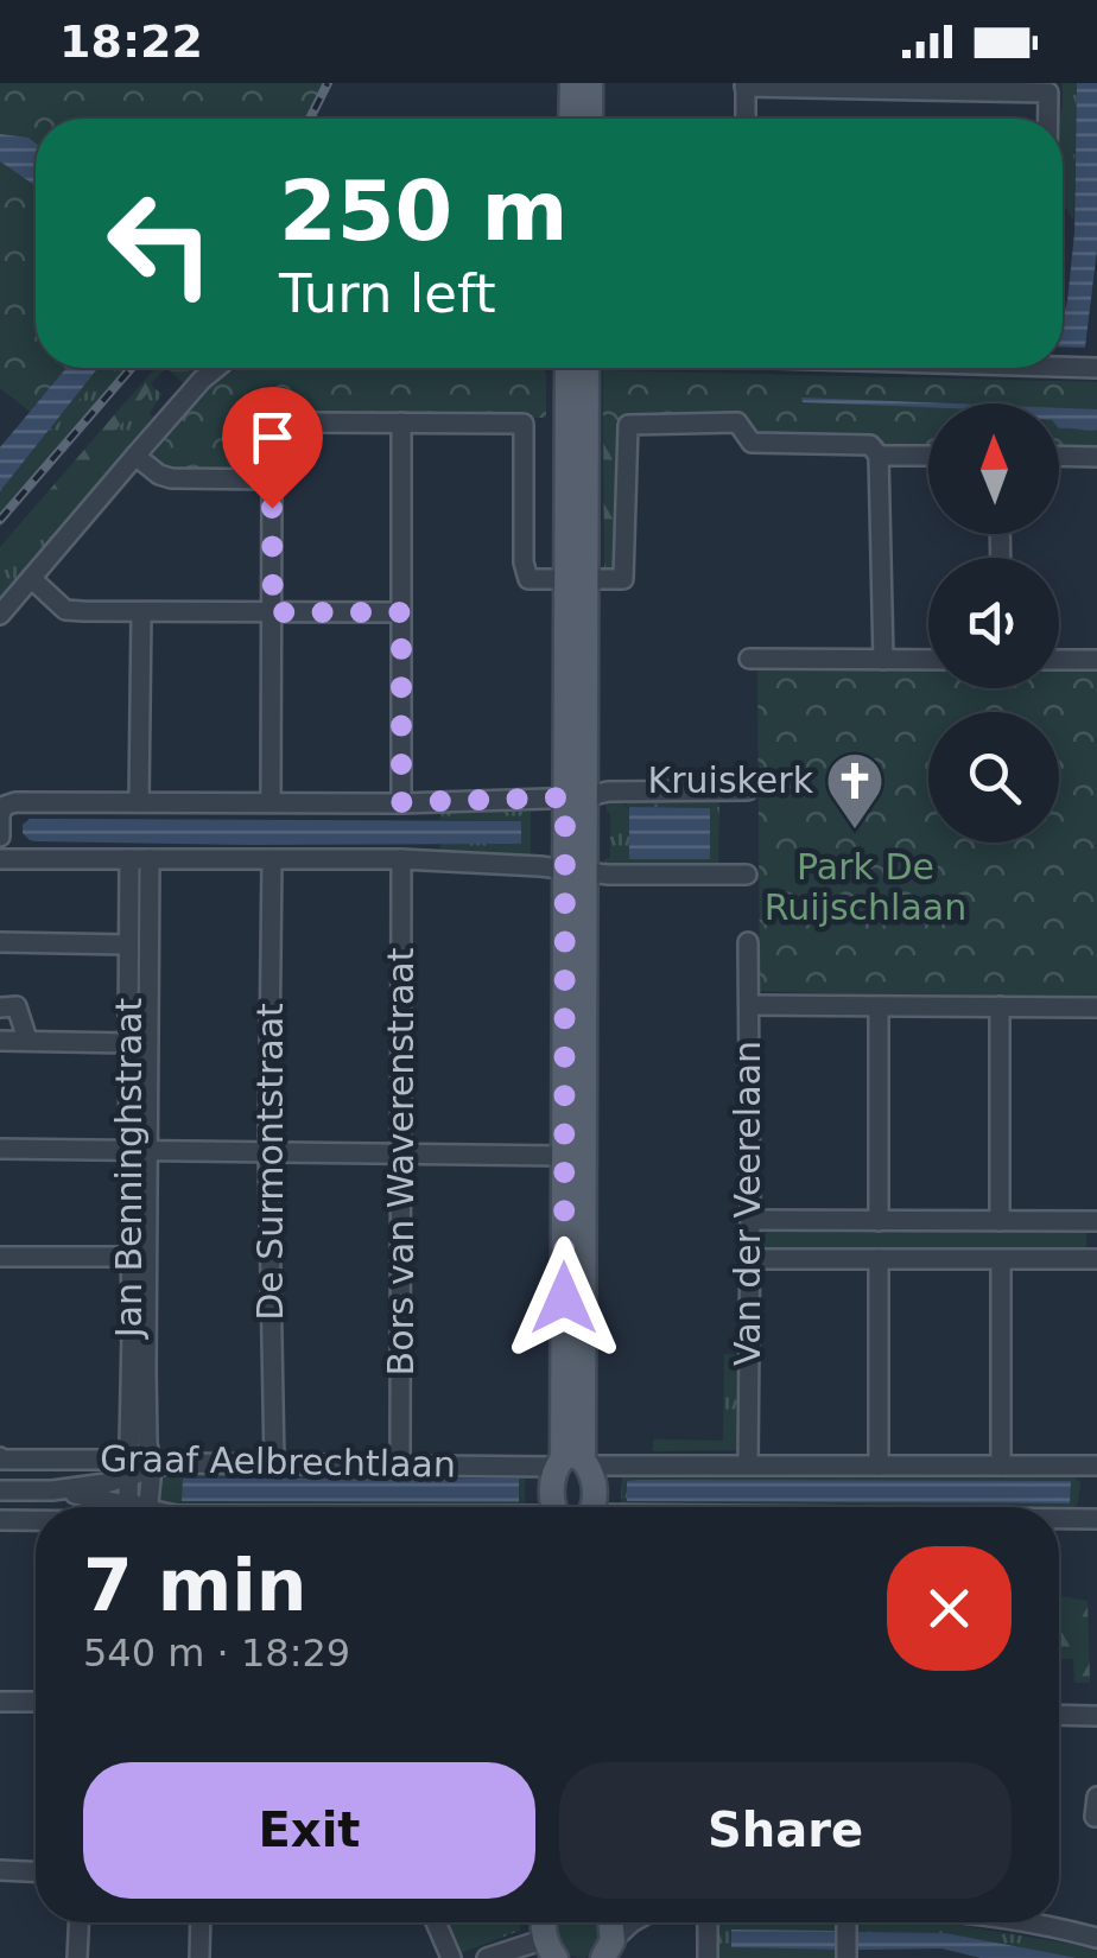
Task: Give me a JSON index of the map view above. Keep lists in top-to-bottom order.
{
  "streets": {
    "street": [
      "De Surmontstraat",
      "Bors van Waverenstraat",
      "Jan Benninghstraat",
      "Van der Veerelaan",
      "Graaf Aelbrechtlaan"
    ]
  },
  "crossings": [
    ["De Surmontstraat", "Graaf Aelbrechtlaan"],
    ["Bors van Waverenstraat", "Graaf Aelbrechtlaan"],
    ["Jan Benninghstraat", "Graaf Aelbrechtlaan"],
    ["Van der Veerelaan", "Graaf Aelbrechtlaan"]
  ],
  "parks": ["Park De Ruijschlaan"],
  "places": {
    "church": ["Kruiskerk"]
  },
  "north": "top",
  "page": {
    "status": "18:22",
    "turn": ["250 m", "Turn left"],
    "heading": ["7 min", "540 m · 18:29"],
    "buttons": ["Exit", "Share"]
  }
}
